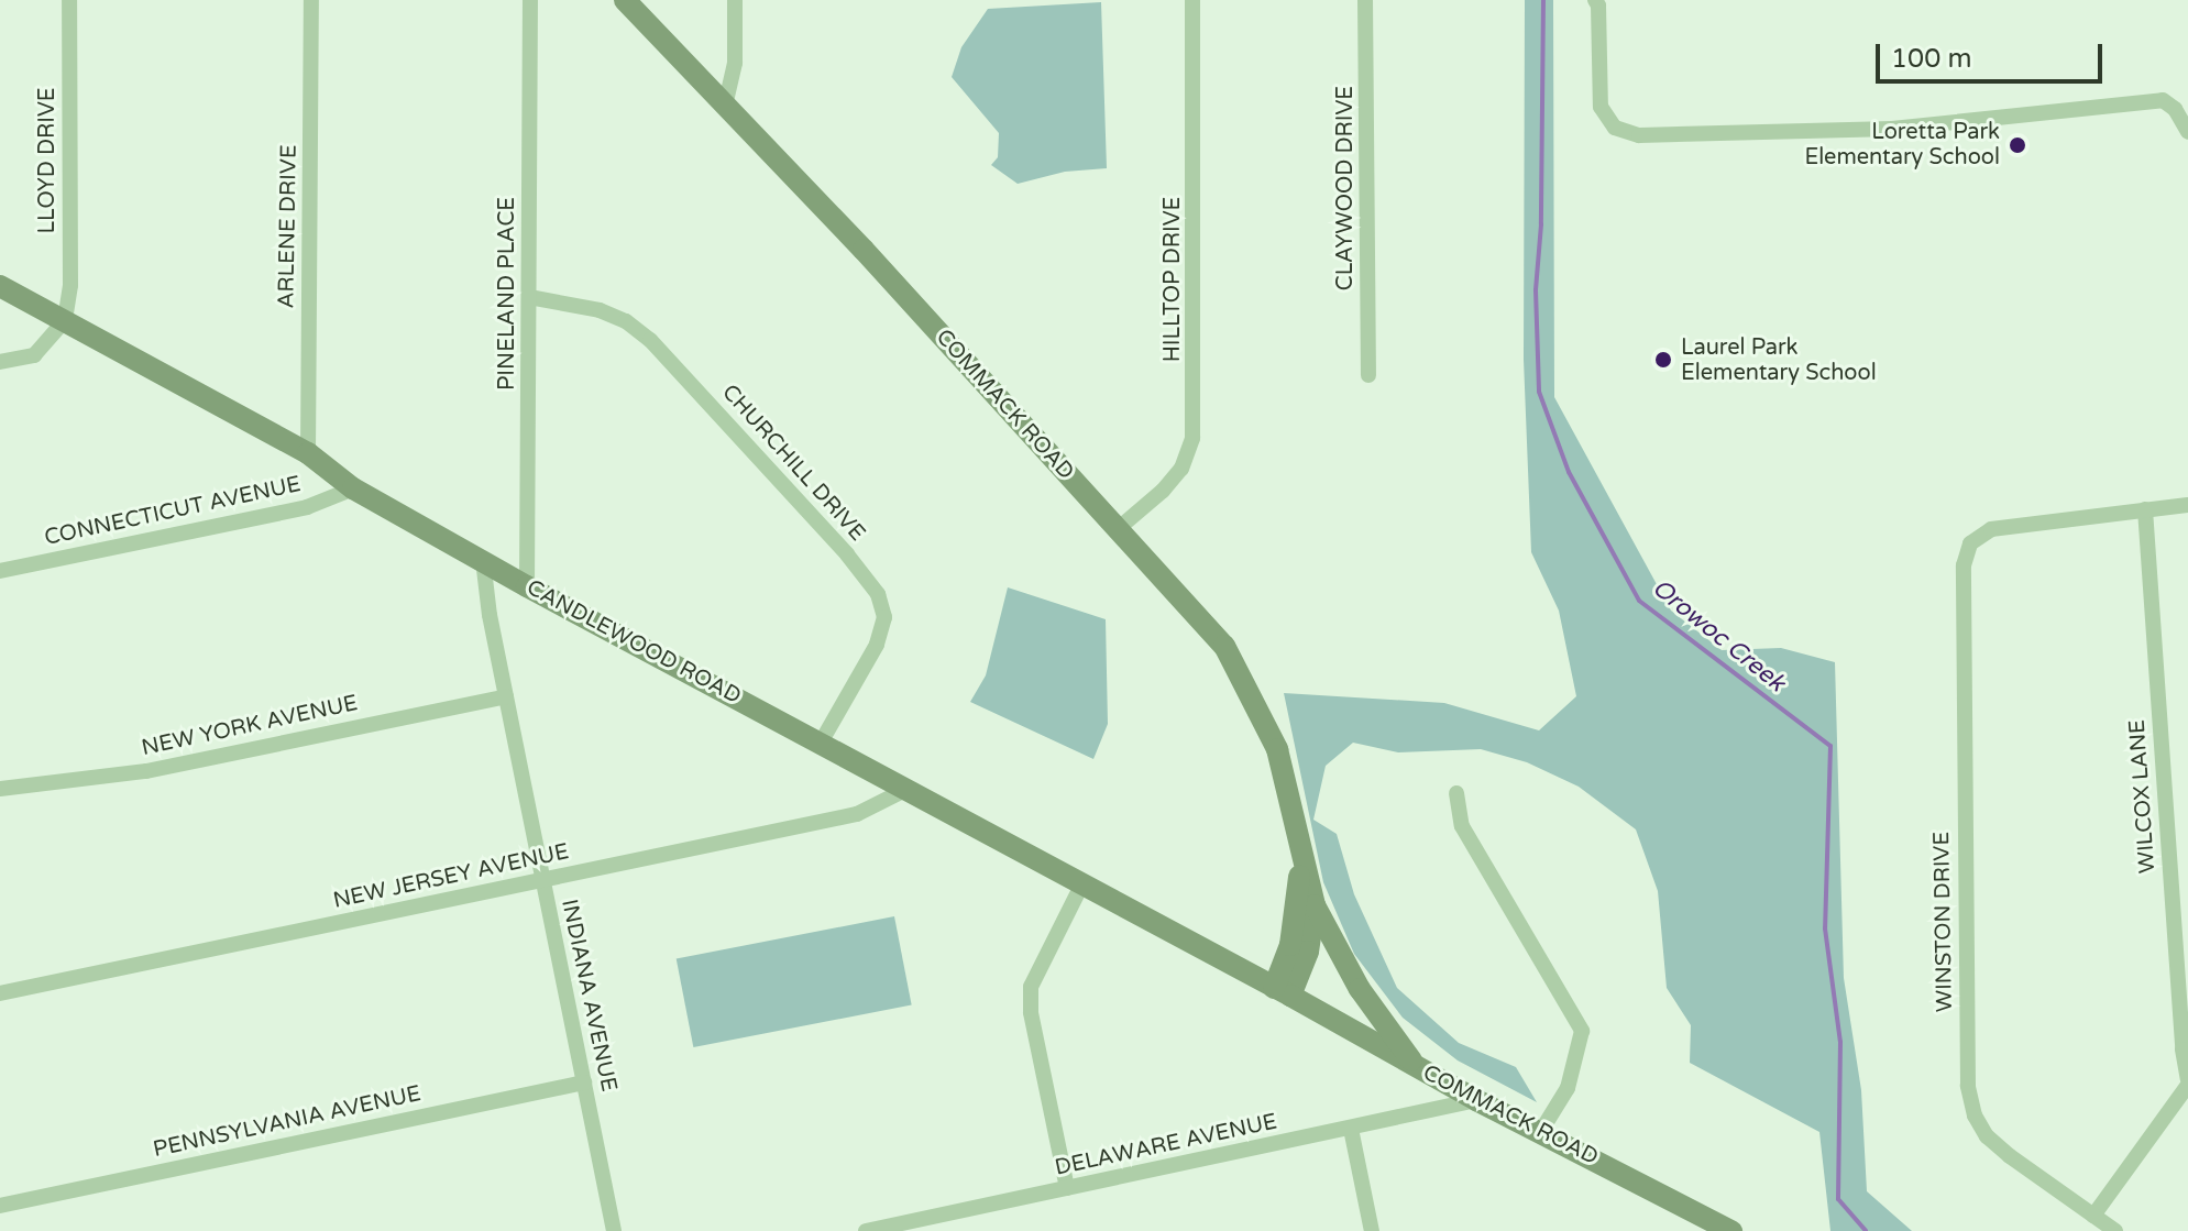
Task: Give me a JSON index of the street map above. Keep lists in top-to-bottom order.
{
  "streets": {
    "street": [
      "LLOYD DRIVE",
      "CLAYWOOD DRIVE",
      "ARLENE DRIVE",
      "HILLTOP DRIVE",
      "PINELAND PLACE",
      "COMMACK ROAD",
      "CHURCHILL DRIVE",
      "CONNECTICUT AVENUE",
      "CANDLEWOOD ROAD",
      "NEW YORK AVENUE",
      "WILCOX LANE",
      "NEW JERSEY AVENUE",
      "WINSTON DRIVE",
      "INDIANA AVENUE",
      "PENNSYLVANIA AVENUE",
      "DELAWARE AVENUE"
    ]
  },
  "crossings": [
    ["LLOYD DRIVE", "CANDLEWOOD ROAD"],
    ["ARLENE DRIVE", "CANDLEWOOD ROAD"],
    ["HILLTOP DRIVE", "COMMACK ROAD"],
    ["PINELAND PLACE", "CHURCHILL DRIVE"],
    ["PINELAND PLACE", "CANDLEWOOD ROAD"],
    ["COMMACK ROAD", "CANDLEWOOD ROAD"],
    ["COMMACK ROAD", "DELAWARE AVENUE"],
    ["CHURCHILL DRIVE", "CANDLEWOOD ROAD"],
    ["CONNECTICUT AVENUE", "CANDLEWOOD ROAD"],
    ["CANDLEWOOD ROAD", "NEW JERSEY AVENUE"],
    ["CANDLEWOOD ROAD", "INDIANA AVENUE"],
    ["NEW YORK AVENUE", "INDIANA AVENUE"],
    ["WILCOX LANE", "WINSTON DRIVE"],
    ["NEW JERSEY AVENUE", "INDIANA AVENUE"],
    ["INDIANA AVENUE", "PENNSYLVANIA AVENUE"]
  ],
  "water": ["Orowoc Creek"],
  "places": ["Loretta Park Elementary School", "Laurel Park Elementary School"],
  "scale_bar": "100 m"
}
